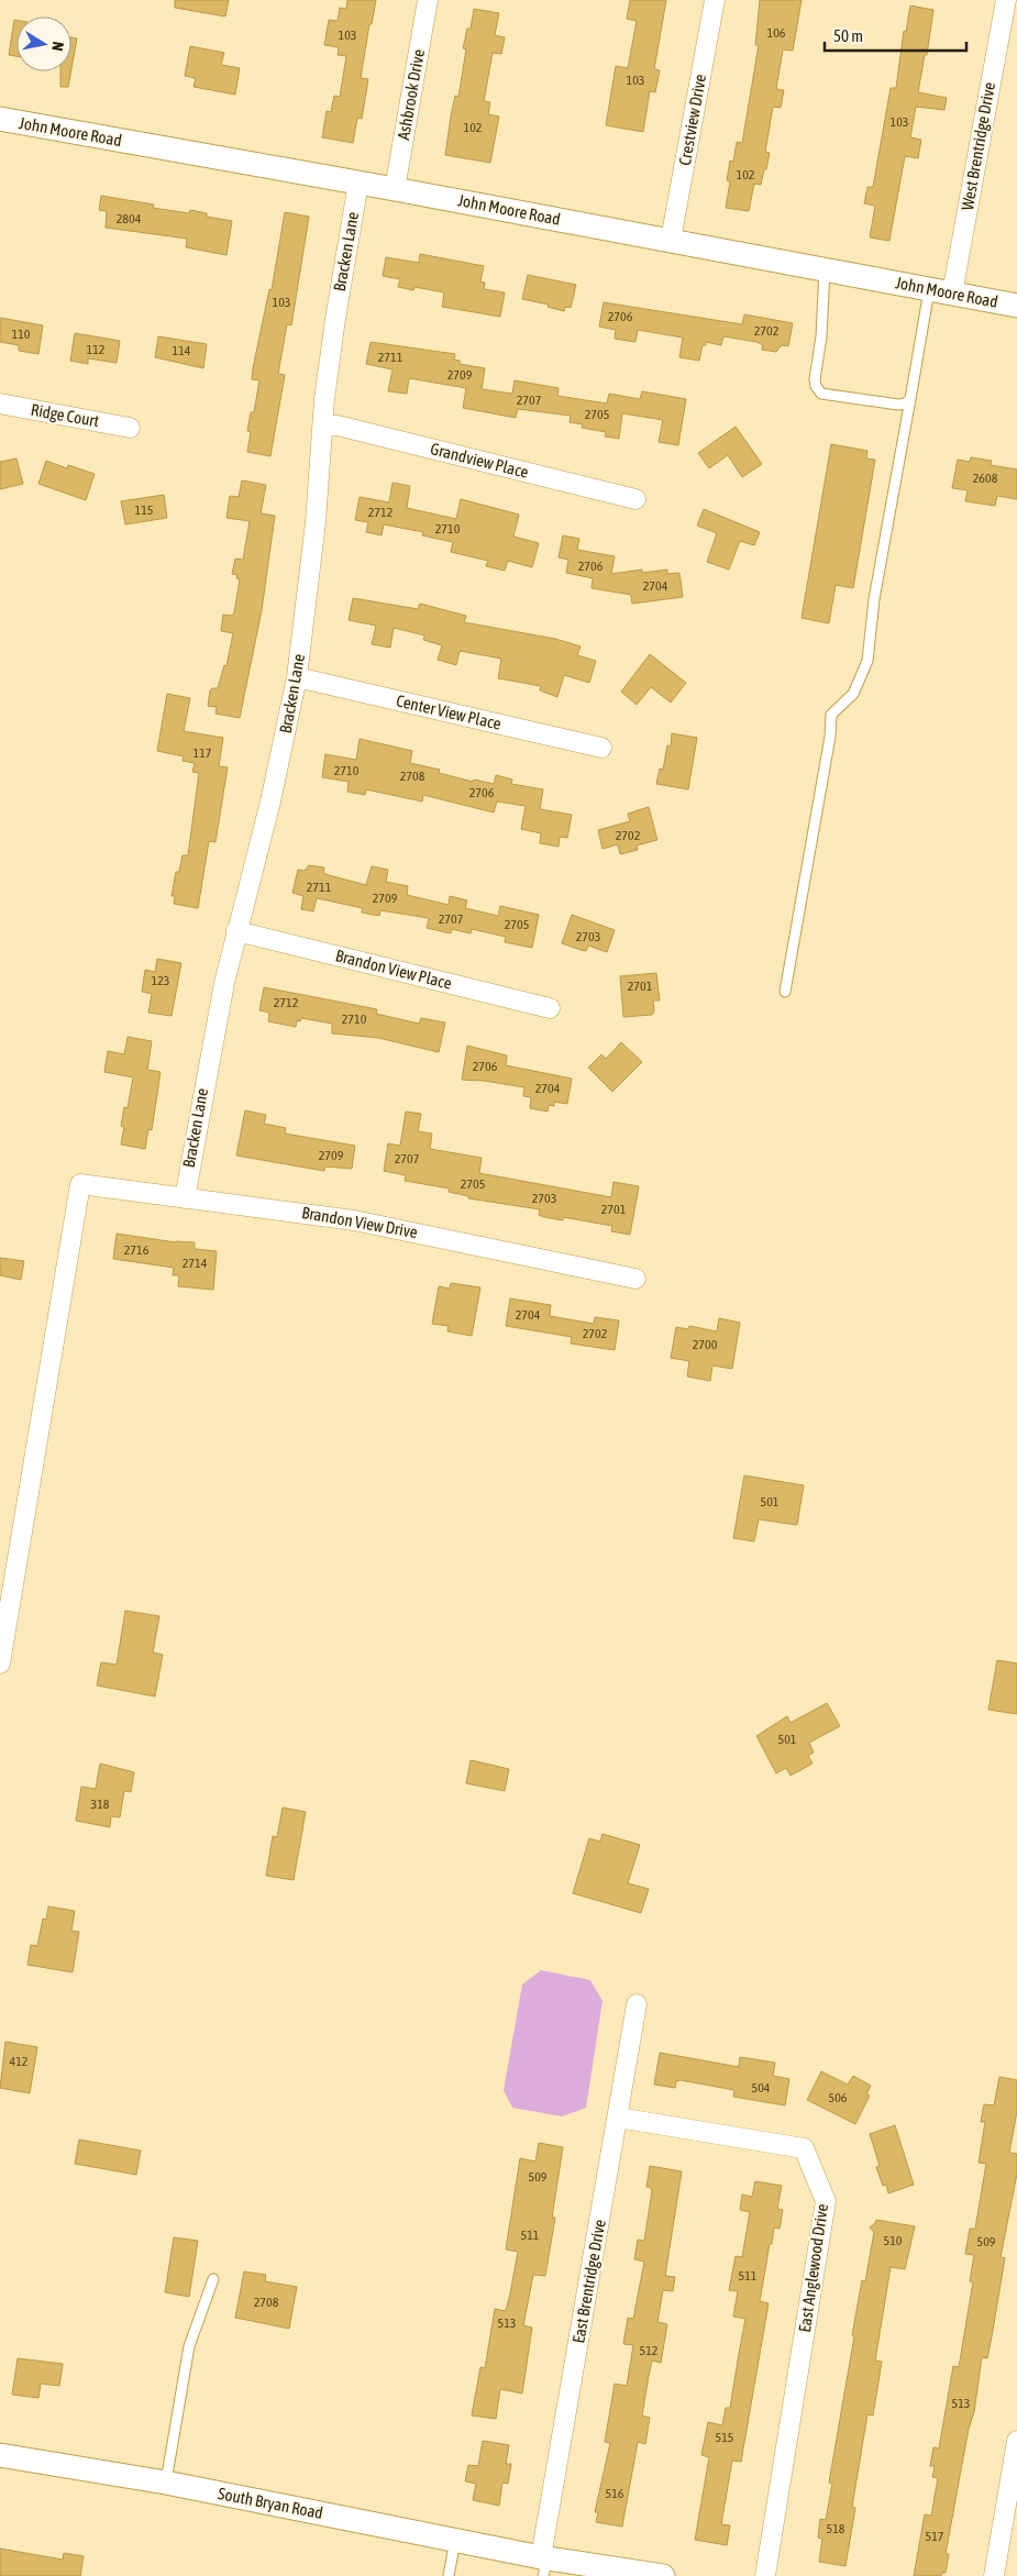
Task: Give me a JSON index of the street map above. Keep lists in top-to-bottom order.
{
  "streets": {
    "street": [
      "Ashbrook Drive",
      "Crestview Drive",
      "John Moore Road",
      "West Brentridge Drive",
      "Bracken Lane",
      "Ridge Court",
      "Grandview Place",
      "Center View Place",
      "Brandon View Place",
      "Brandon View Drive",
      "East Anglewood Drive",
      "East Brentridge Drive",
      "South Bryan Road"
    ]
  },
  "crossings": [
    ["Ashbrook Drive", "John Moore Road"],
    ["Crestview Drive", "John Moore Road"],
    ["John Moore Road", "West Brentridge Drive"],
    ["John Moore Road", "Bracken Lane"],
    ["Bracken Lane", "Grandview Place"],
    ["Bracken Lane", "Center View Place"],
    ["Bracken Lane", "Brandon View Place"],
    ["Bracken Lane", "Brandon View Drive"],
    ["East Anglewood Drive", "East Brentridge Drive"],
    ["East Brentridge Drive", "South Bryan Road"]
  ],
  "house_numbers": [
    "106",
    "103",
    "103",
    "103",
    "102",
    "102",
    "2804",
    "103",
    "2706",
    "2702",
    "110",
    "112",
    "114",
    "2711",
    "2709",
    "2707",
    "2705",
    "2608",
    "115",
    "2712",
    "2710",
    "2706",
    "2704",
    "117",
    "2710",
    "2708",
    "2706",
    "2702",
    "2711",
    "2709",
    "2707",
    "2705",
    "2703",
    "123",
    "2701",
    "2712",
    "2710",
    "2706",
    "2704",
    "2709",
    "2707",
    "2705",
    "2703",
    "2701",
    "2716",
    "2714",
    "2704",
    "2702",
    "2700",
    "501",
    "501",
    "318",
    "412",
    "504",
    "506",
    "509",
    "511",
    "510",
    "509",
    "511",
    "2708",
    "513",
    "512",
    "513",
    "515",
    "516",
    "518",
    "517"
  ],
  "scale_bar": "50 m",
  "north": "right"
}
